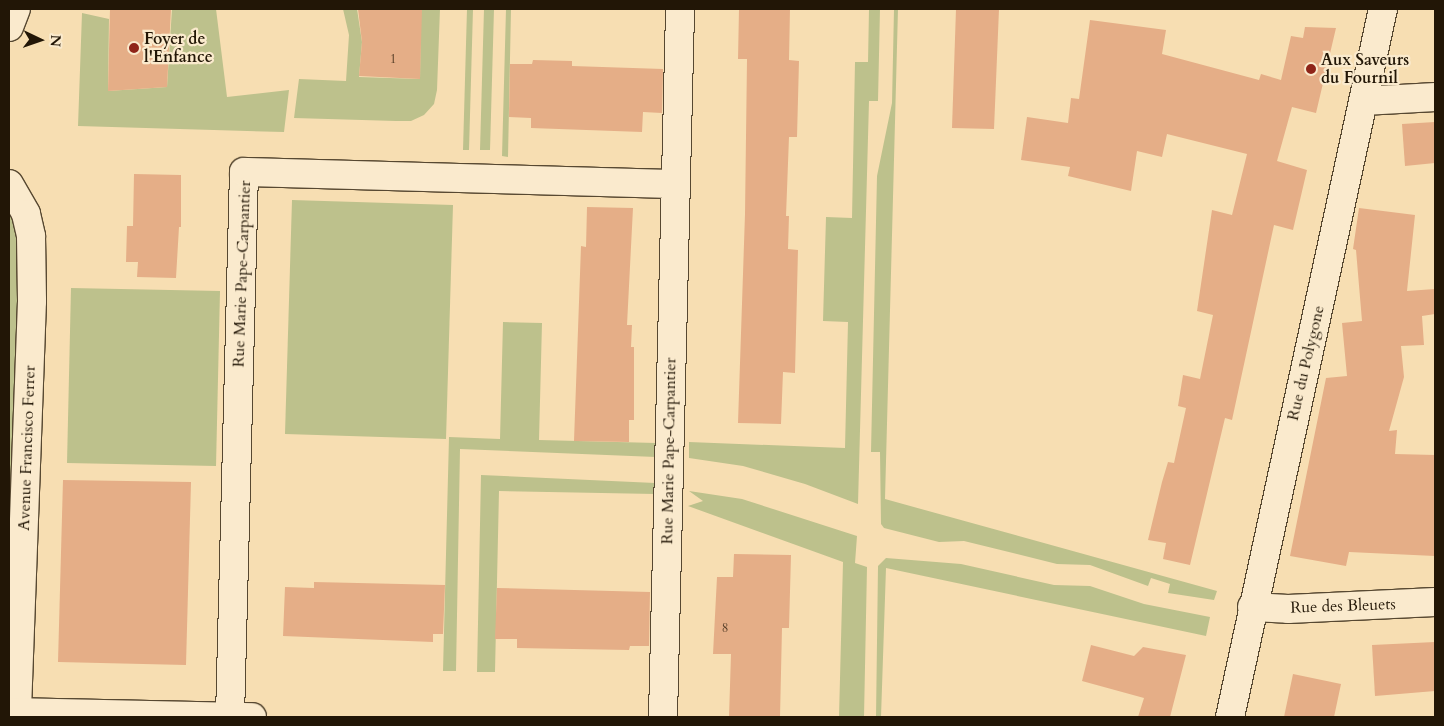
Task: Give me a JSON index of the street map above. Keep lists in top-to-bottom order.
{
  "streets": {
    "street": [
      "Rue Marie Pape-Carpantier",
      "Rue du Polygone",
      "Avenue Francisco Ferrer",
      "Rue des Bleuets"
    ]
  },
  "crossings": [
    ["Rue du Polygone", "Rue des Bleuets"]
  ],
  "places": ["Foyer de l'Enfance", "Aux Saveurs du Fournil"],
  "house_numbers": ["1", "8"],
  "north": "right"
}
